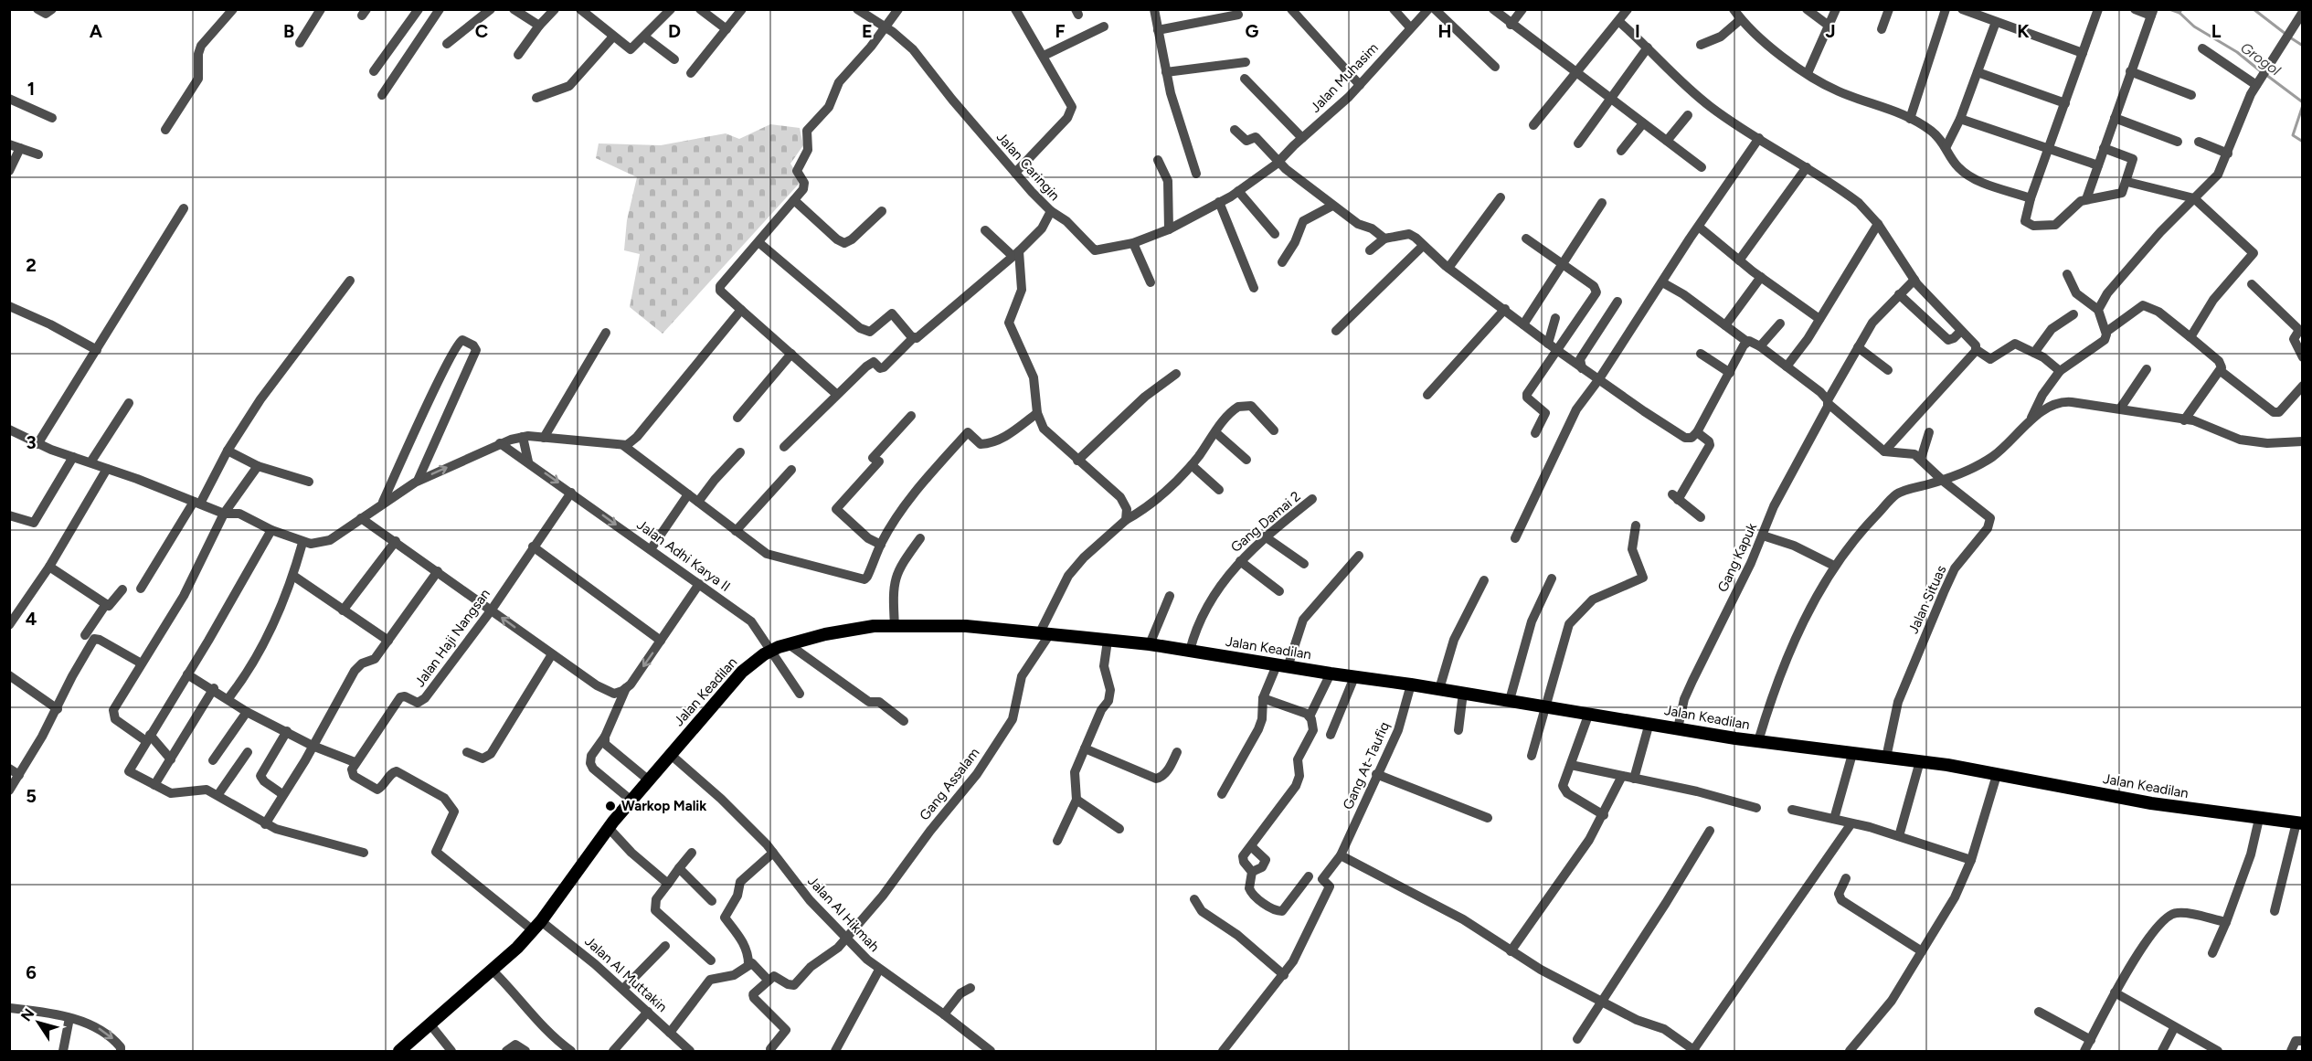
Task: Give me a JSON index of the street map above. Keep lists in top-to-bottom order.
{
  "streets": {
    "main road": ["Jalan Keadilan"],
    "street": [
      "Jalan Muhasim",
      "Jalan Caringin",
      "Gang Damai 2",
      "Jalan Adhi Karya II",
      "Gang Kapuk",
      "Jalan Situas",
      "Jalan Haji Nangsan",
      "Gang At-Taufiq",
      "Gang Assalam",
      "Jalan Al Hikmah",
      "Jalan Al Muttakin"
    ]
  },
  "crossings": [
    ["Jalan Muhasim", "Jalan Caringin"],
    ["Gang Damai 2", "Jalan Keadilan"],
    ["Jalan Adhi Karya II", "Jalan Haji Nangsan"],
    ["Jalan Adhi Karya II", "Jalan Keadilan"],
    ["Gang Kapuk", "Jalan Keadilan"],
    ["Jalan Situas", "Jalan Keadilan"],
    ["Jalan Keadilan", "Gang At-Taufiq"],
    ["Jalan Keadilan", "Gang Assalam"],
    ["Jalan Keadilan", "Jalan Al Hikmah"],
    ["Jalan Keadilan", "Jalan Al Muttakin"],
    ["Gang Assalam", "Jalan Al Hikmah"]
  ],
  "water": ["Grogol"],
  "places": ["Warkop Malik"],
  "north": "top left",
  "grid": {
    "columns": [
      "A",
      "B",
      "C",
      "D",
      "E",
      "F",
      "G",
      "H",
      "I",
      "J",
      "K",
      "L"
    ],
    "rows": [
      "1",
      "2",
      "3",
      "4",
      "5",
      "6"
    ]
  }
}
